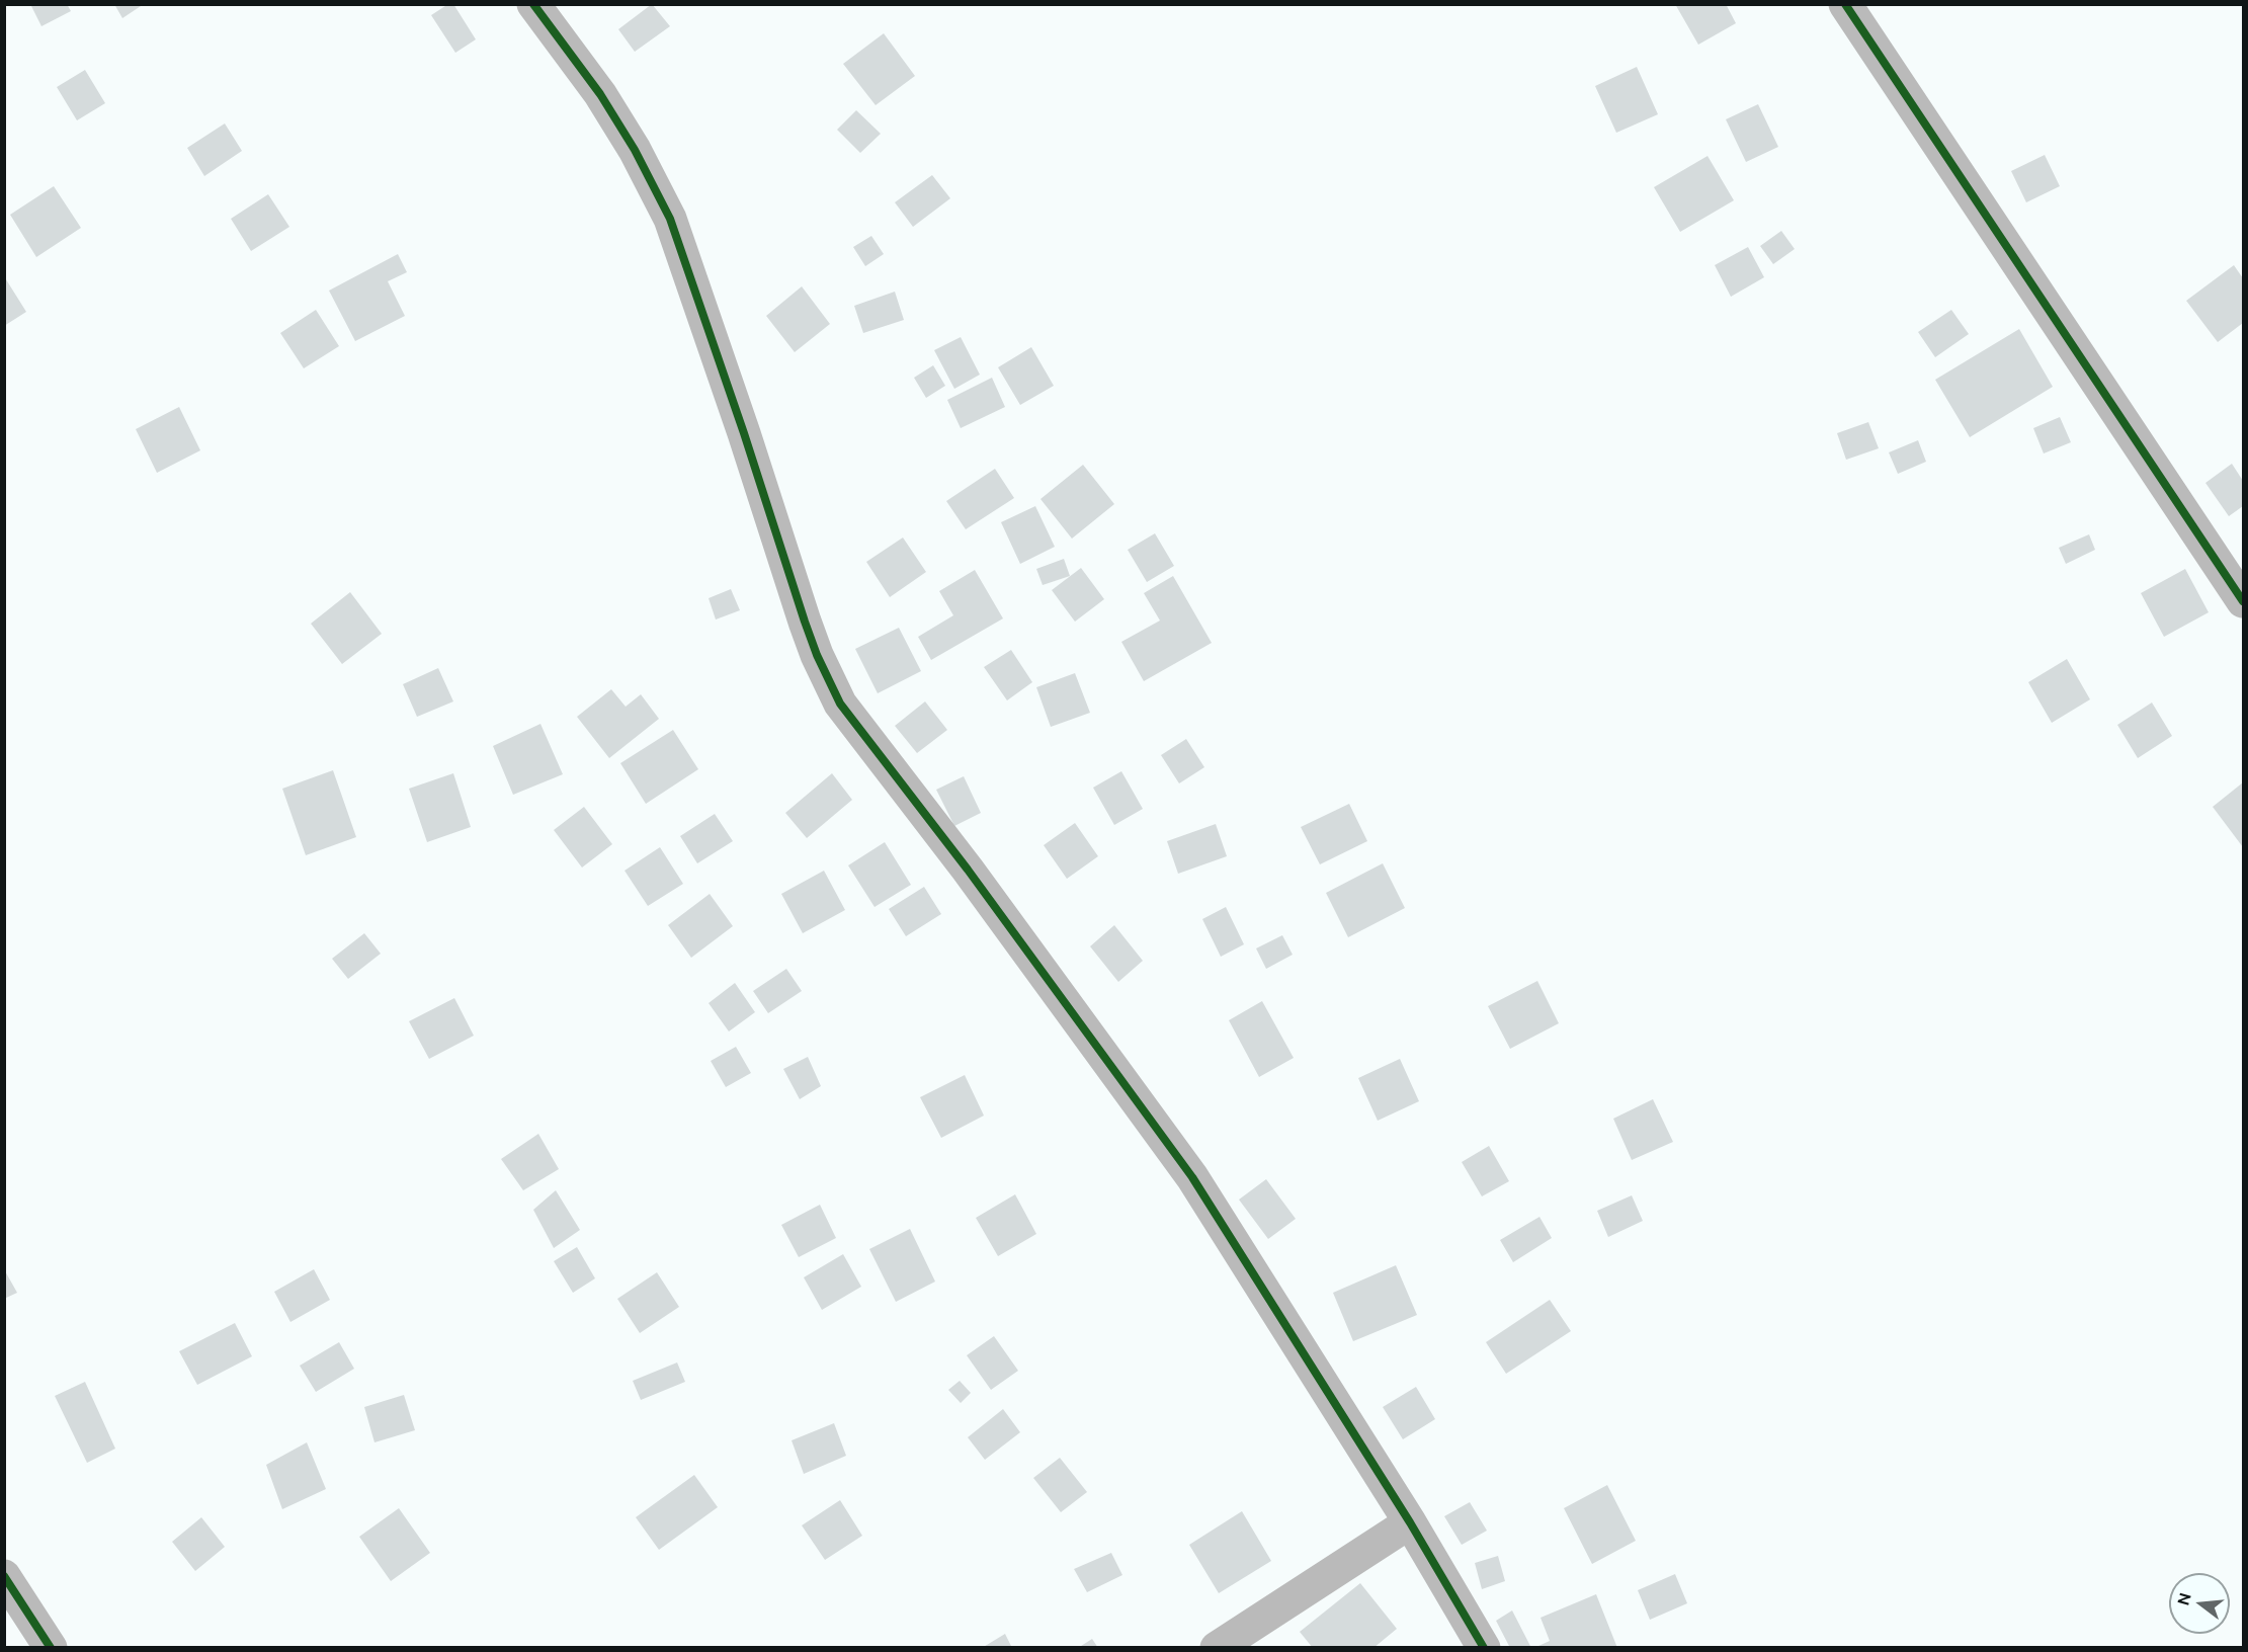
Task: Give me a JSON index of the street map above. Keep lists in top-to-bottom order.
{
  "north": "left"
}
